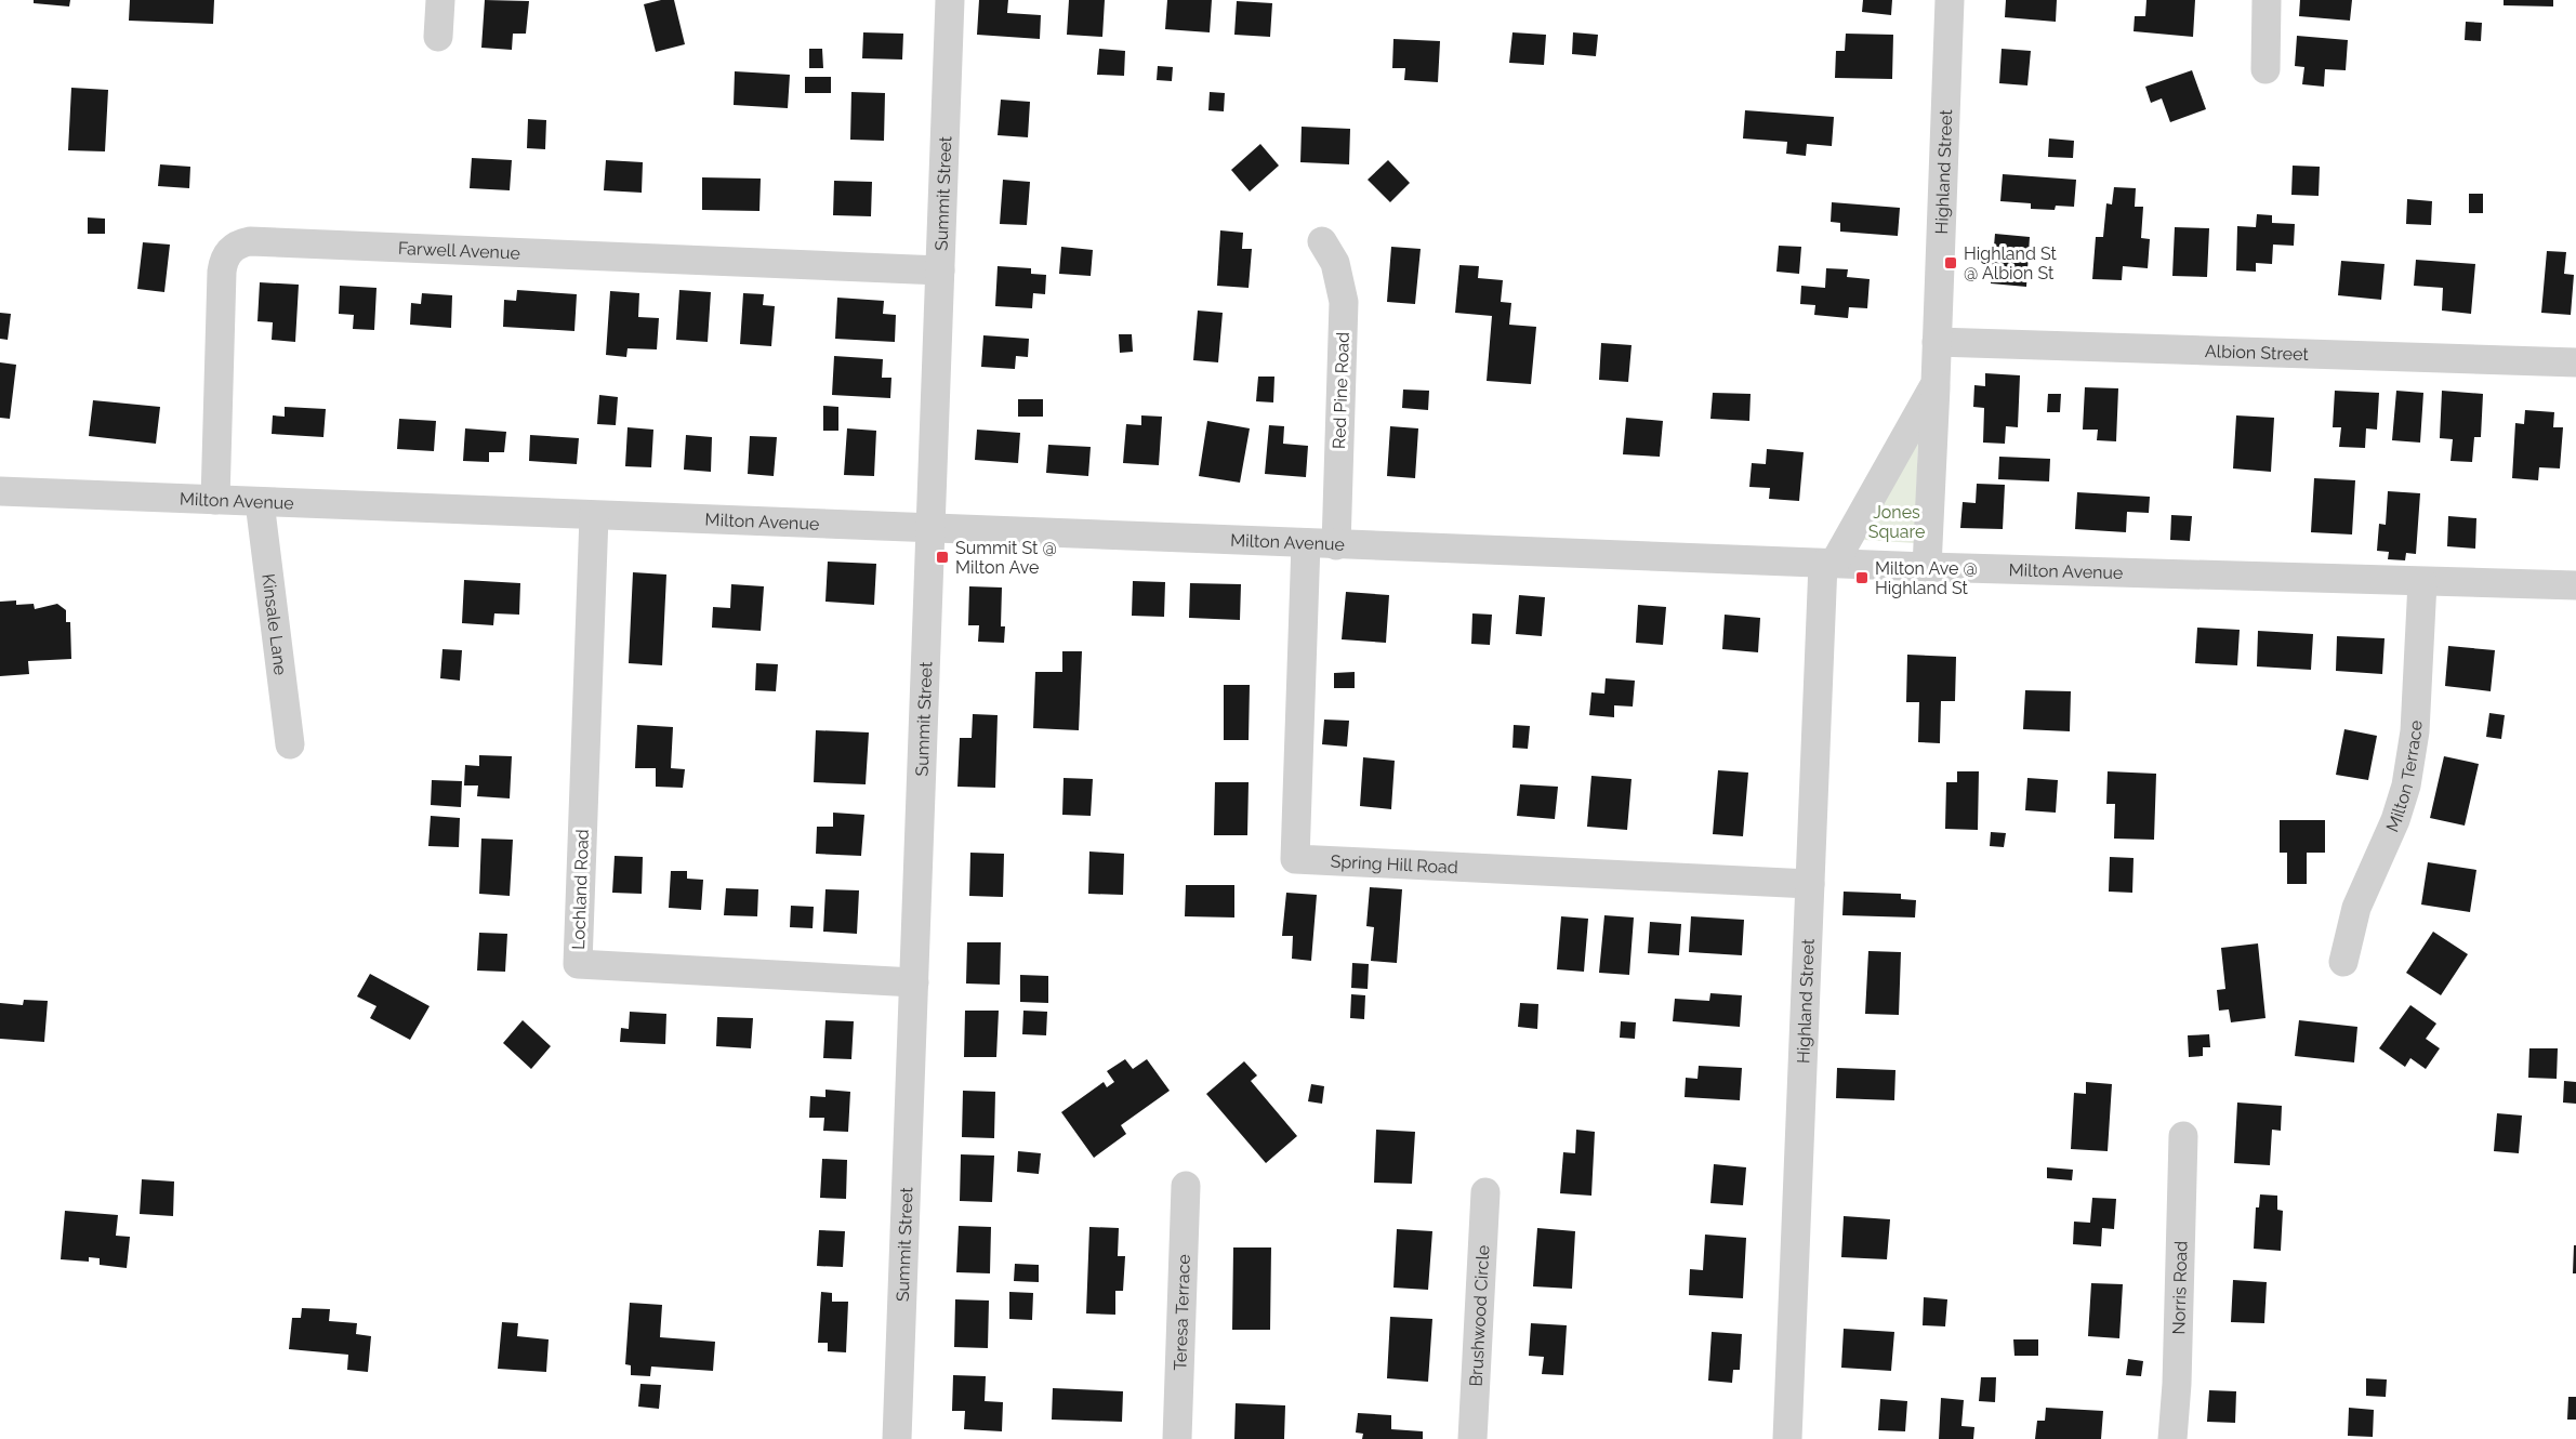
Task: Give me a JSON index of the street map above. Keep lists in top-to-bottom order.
{
  "streets": {
    "street": [
      "Highland Street",
      "Summit Street",
      "Farwell Avenue",
      "Albion Street",
      "Red Pine Road",
      "Milton Avenue",
      "Kinsale Lane",
      "Milton Terrace",
      "Spring Hill Road",
      "Lochland Road",
      "Norris Road",
      "Teresa Terrace",
      "Brushwood Circle"
    ]
  },
  "crossings": [
    ["Highland Street", "Albion Street"],
    ["Highland Street", "Milton Avenue"],
    ["Highland Street", "Spring Hill Road"],
    ["Summit Street", "Farwell Avenue"],
    ["Summit Street", "Milton Avenue"],
    ["Summit Street", "Lochland Road"],
    ["Farwell Avenue", "Milton Avenue"],
    ["Red Pine Road", "Milton Avenue"],
    ["Milton Avenue", "Kinsale Lane"],
    ["Milton Avenue", "Milton Terrace"],
    ["Milton Avenue", "Spring Hill Road"],
    ["Milton Avenue", "Lochland Road"]
  ],
  "parks": ["Jones Square"],
  "places": {
    "transit": ["Highland St @ Albion St", "Summit St @ Milton Ave", "Milton Ave @ Highland St"]
  }
}
